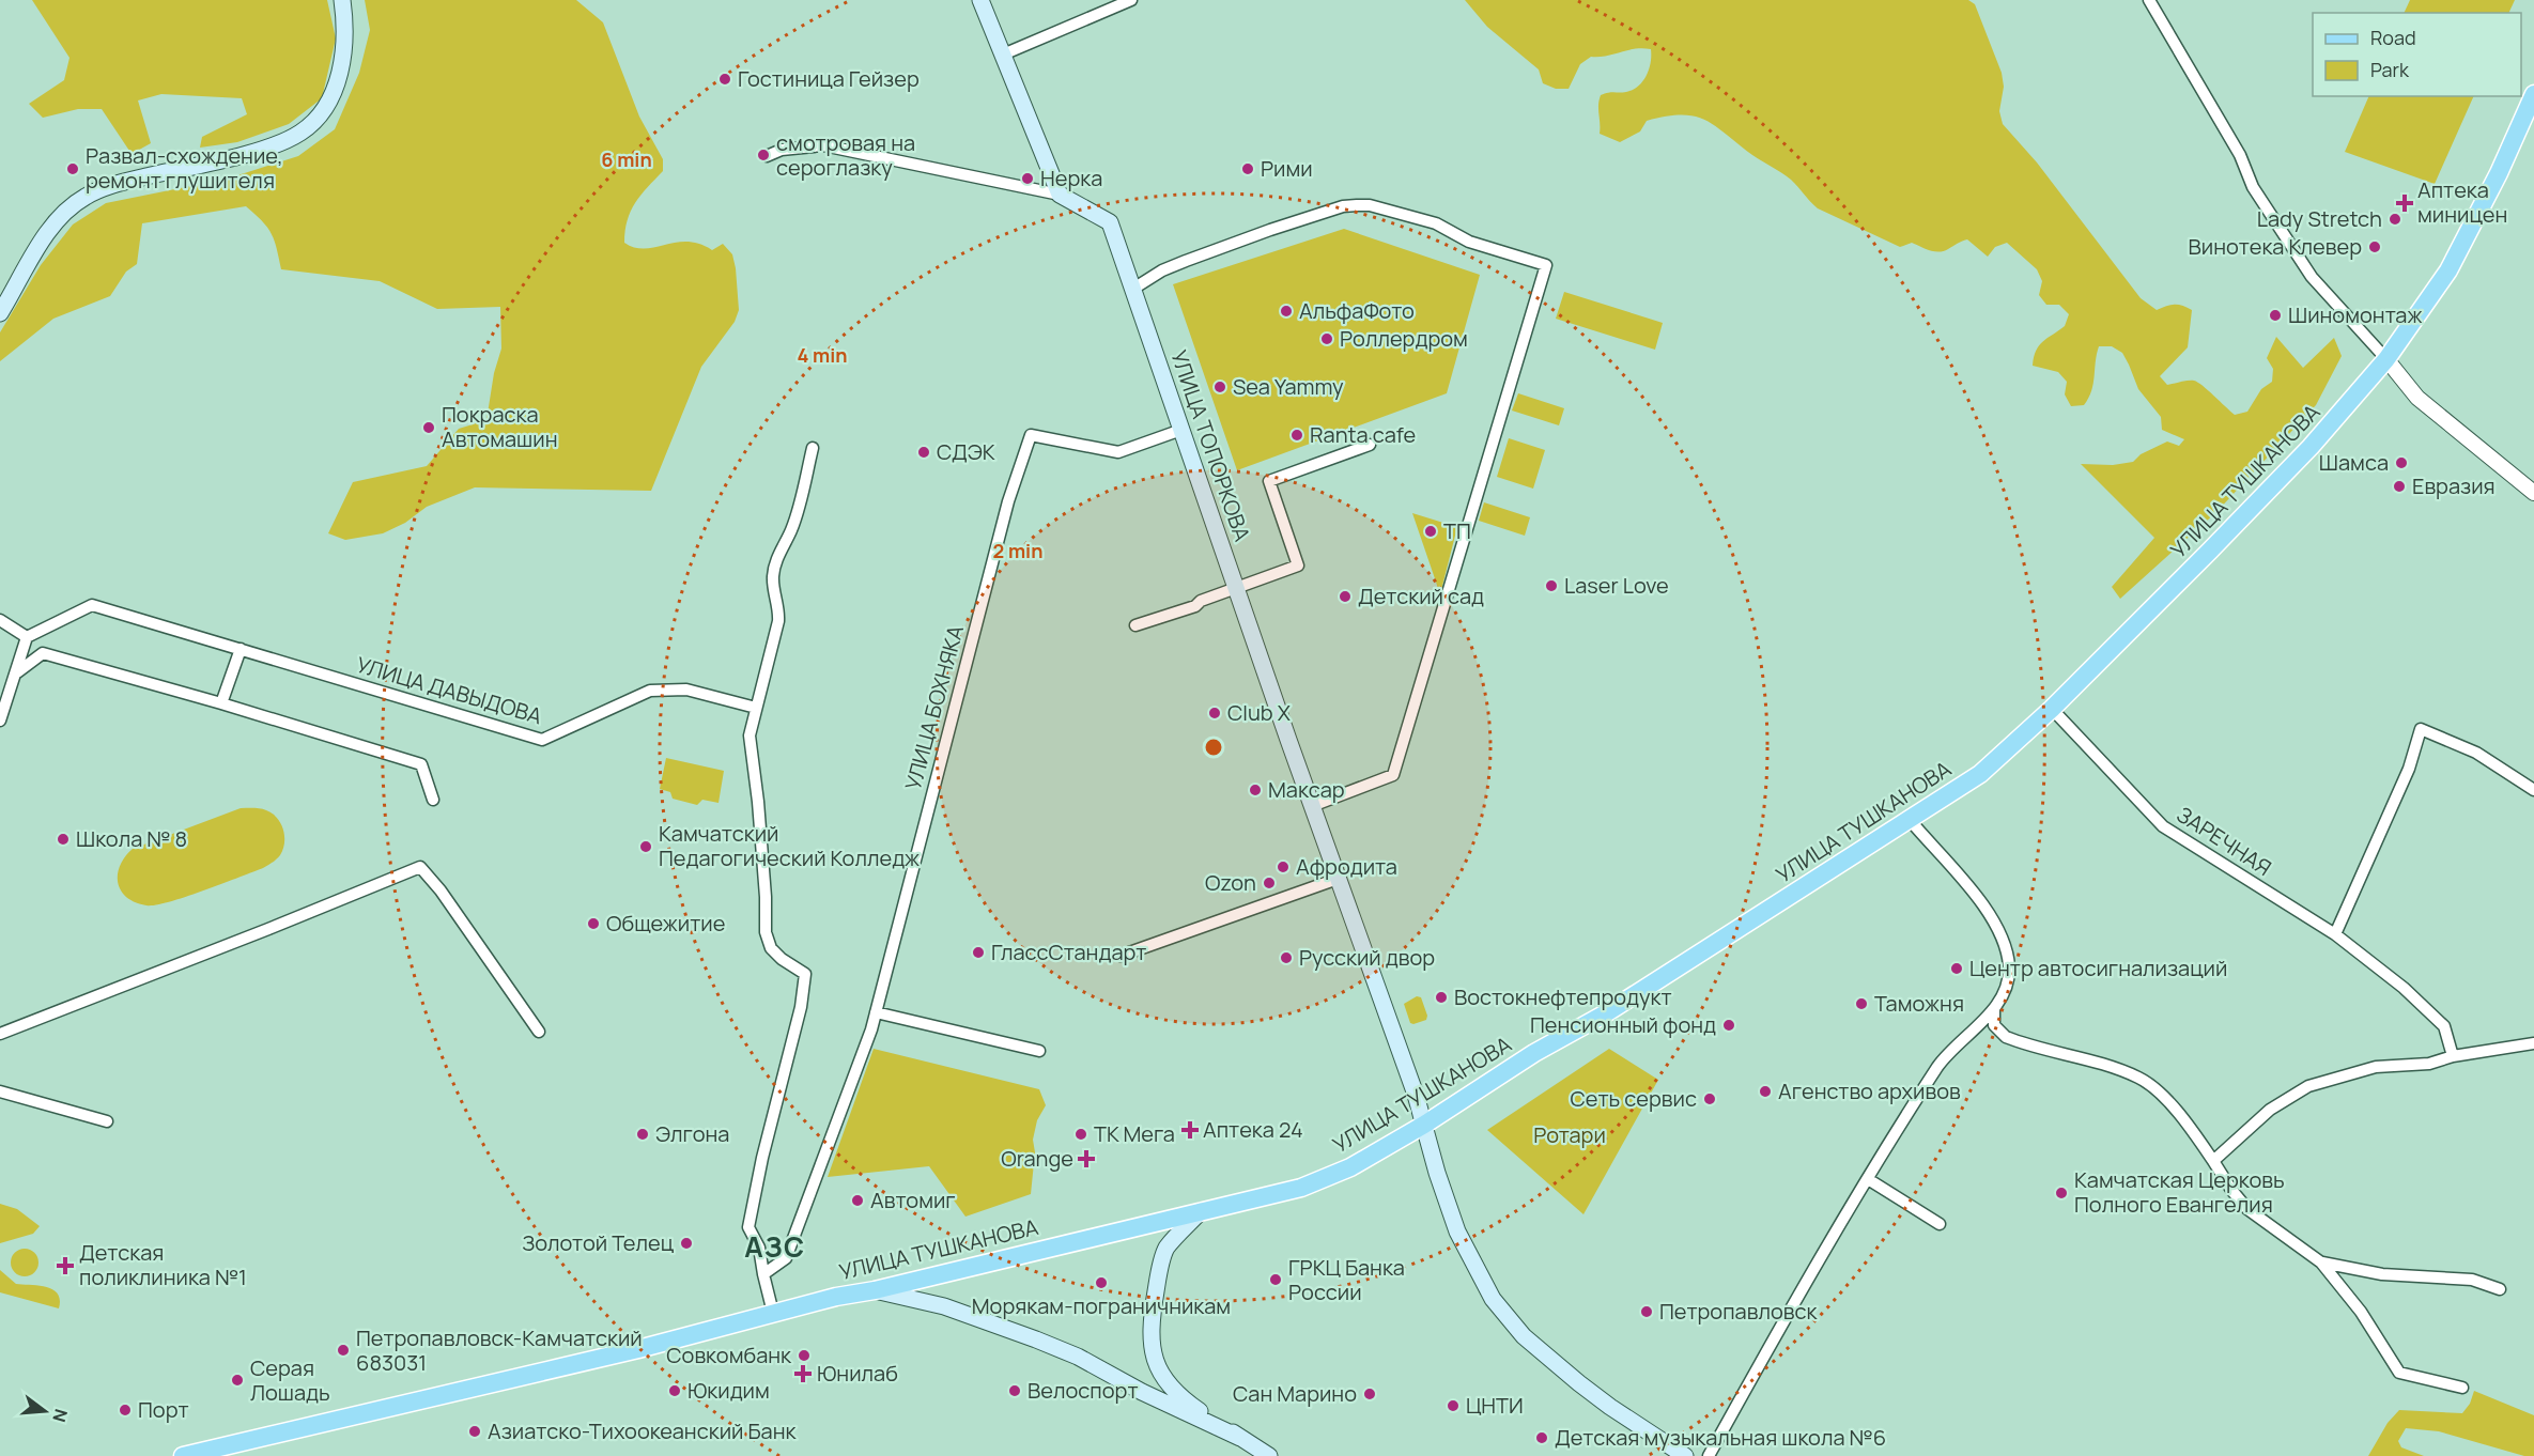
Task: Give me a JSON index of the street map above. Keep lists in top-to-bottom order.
{
  "streets": {
    "main road": ["УЛИЦА ТОПОРКОВА", "УЛИЦА ТУШКАНОВА"],
    "street": ["УЛИЦА ДАВЫДОВА", "УЛИЦА БОХНЯКА", "ЗАРЕЧНАЯ"]
  },
  "crossings": [
    ["УЛИЦА ТОПОРКОВА", "УЛИЦА ТУШКАНОВА"],
    ["УЛИЦА ТОПОРКОВА", "УЛИЦА БОХНЯКА"],
    ["УЛИЦА ТУШКАНОВА", "ЗАРЕЧНАЯ"]
  ],
  "districts": ["АЗС"],
  "parks": ["Ротари"],
  "places": {
    "other": [
      "Гостиница Гейзер",
      "смотровая на сероглазку",
      "Развал-схождение, ремонт глушителя",
      "Рими",
      "Нерка",
      "Lady Stretch",
      "Винотека Клевер",
      "АльфаФото",
      "Шиномонтаж",
      "Роллердром",
      "Sea Yammy",
      "Покраска Автомашин",
      "Ranta cafe",
      "СДЭК",
      "Шамса",
      "Евразия",
      "ТП",
      "Laser Love",
      "Детский сад",
      "Club X",
      "Максар",
      "Школа № 8",
      "Камчатский Педагогический Колледж",
      "Афродита",
      "Ozon",
      "Общежитие",
      "ГлассСтандарт",
      "Русский двор",
      "Центр автосигнализаций",
      "Востокнефтепродукт",
      "Таможня",
      "Пенсионный фонд",
      "Агенство архивов",
      "Сеть сервис",
      "Элгона",
      "ТК Мега",
      "Камчатская Церковь Полного Евангелия",
      "Автомиг",
      "Золотой Телец",
      "ГРКЦ Банка России",
      "Морякам-пограничникам",
      "Петропавловск",
      "Петропавловск-Камчатский 683031",
      "Совкомбанк",
      "Серая Лошадь",
      "Юкидим",
      "Велоспорт",
      "Сан Марино",
      "ЦНТИ",
      "Порт",
      "Азиатско-Тихоокеанский Банк",
      "Детская музыкальная школа №6"
    ],
    "health": [
      "Аптека миницен",
      "Аптека 24",
      "Orange",
      "Детская поликлиника №1",
      "Юнилаб"
    ]
  },
  "legend": ["Road", "Park"],
  "north": "right",
  "rings": ["6 min", "4 min", "2 min"]
}
